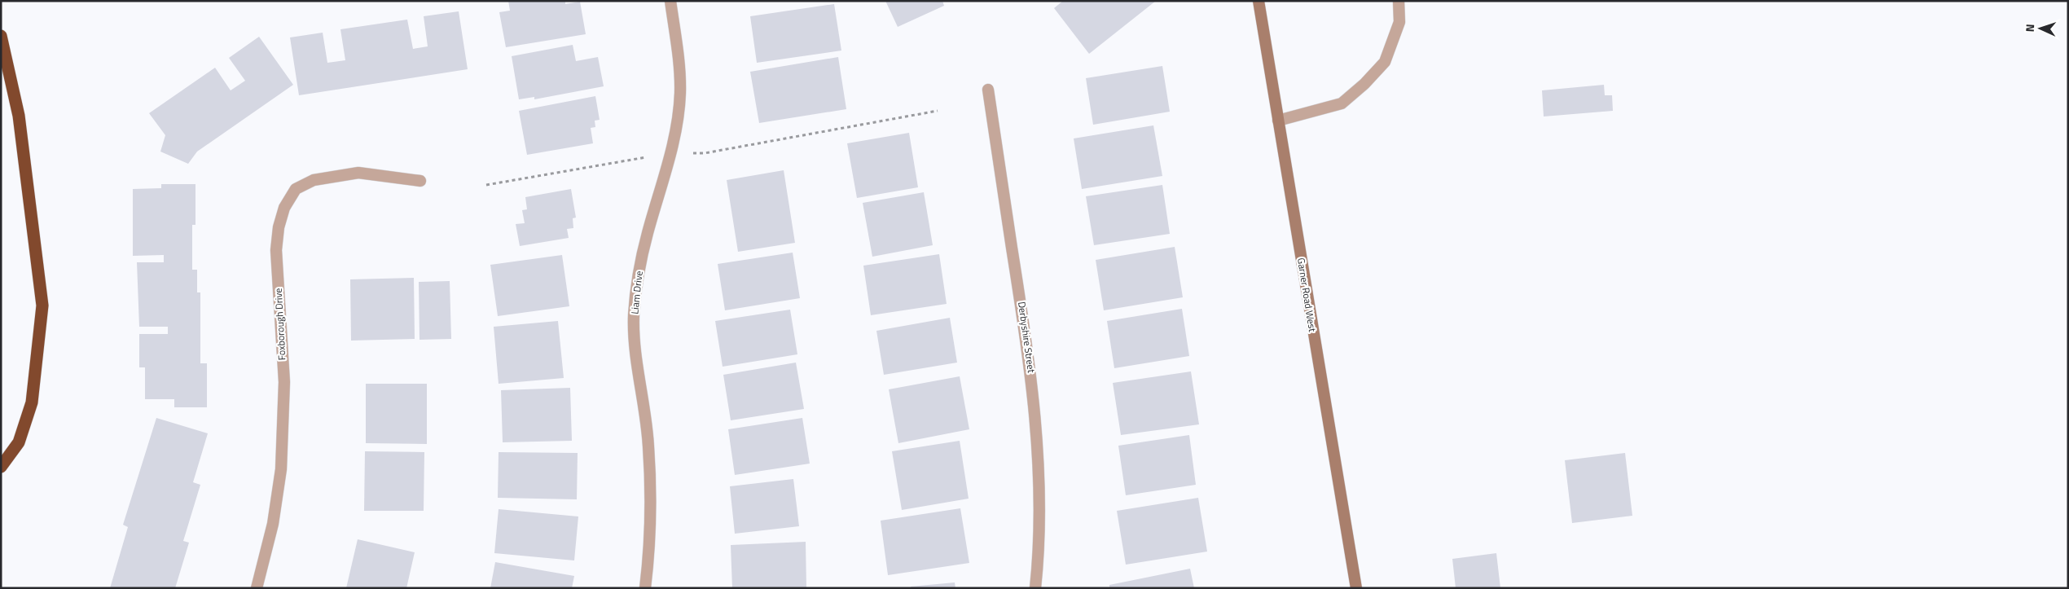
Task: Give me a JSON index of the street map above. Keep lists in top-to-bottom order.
{
  "streets": {
    "main road": ["Garner Road West"],
    "street": ["Liam Drive", "Foxborough Drive", "Derbyshire Street"]
  },
  "north": "left"
}
